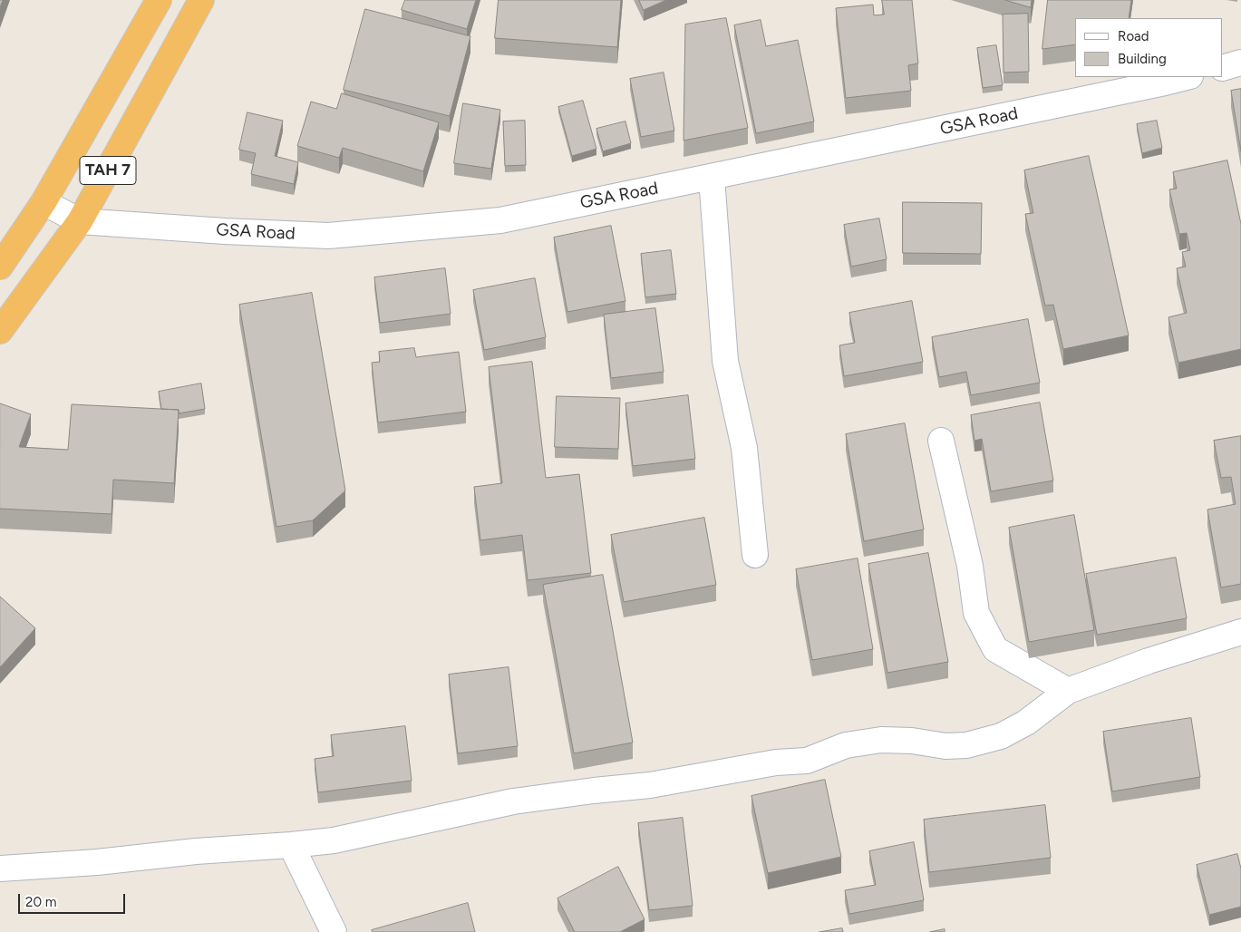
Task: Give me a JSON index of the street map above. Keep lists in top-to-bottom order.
{
  "streets": {
    "highway": ["TAH 7"],
    "street": ["GSA Road"]
  },
  "crossings": [
    ["GSA Road", "TAH 7"]
  ],
  "legend": ["Road", "Building"],
  "scale_bar": "20 m"
}
